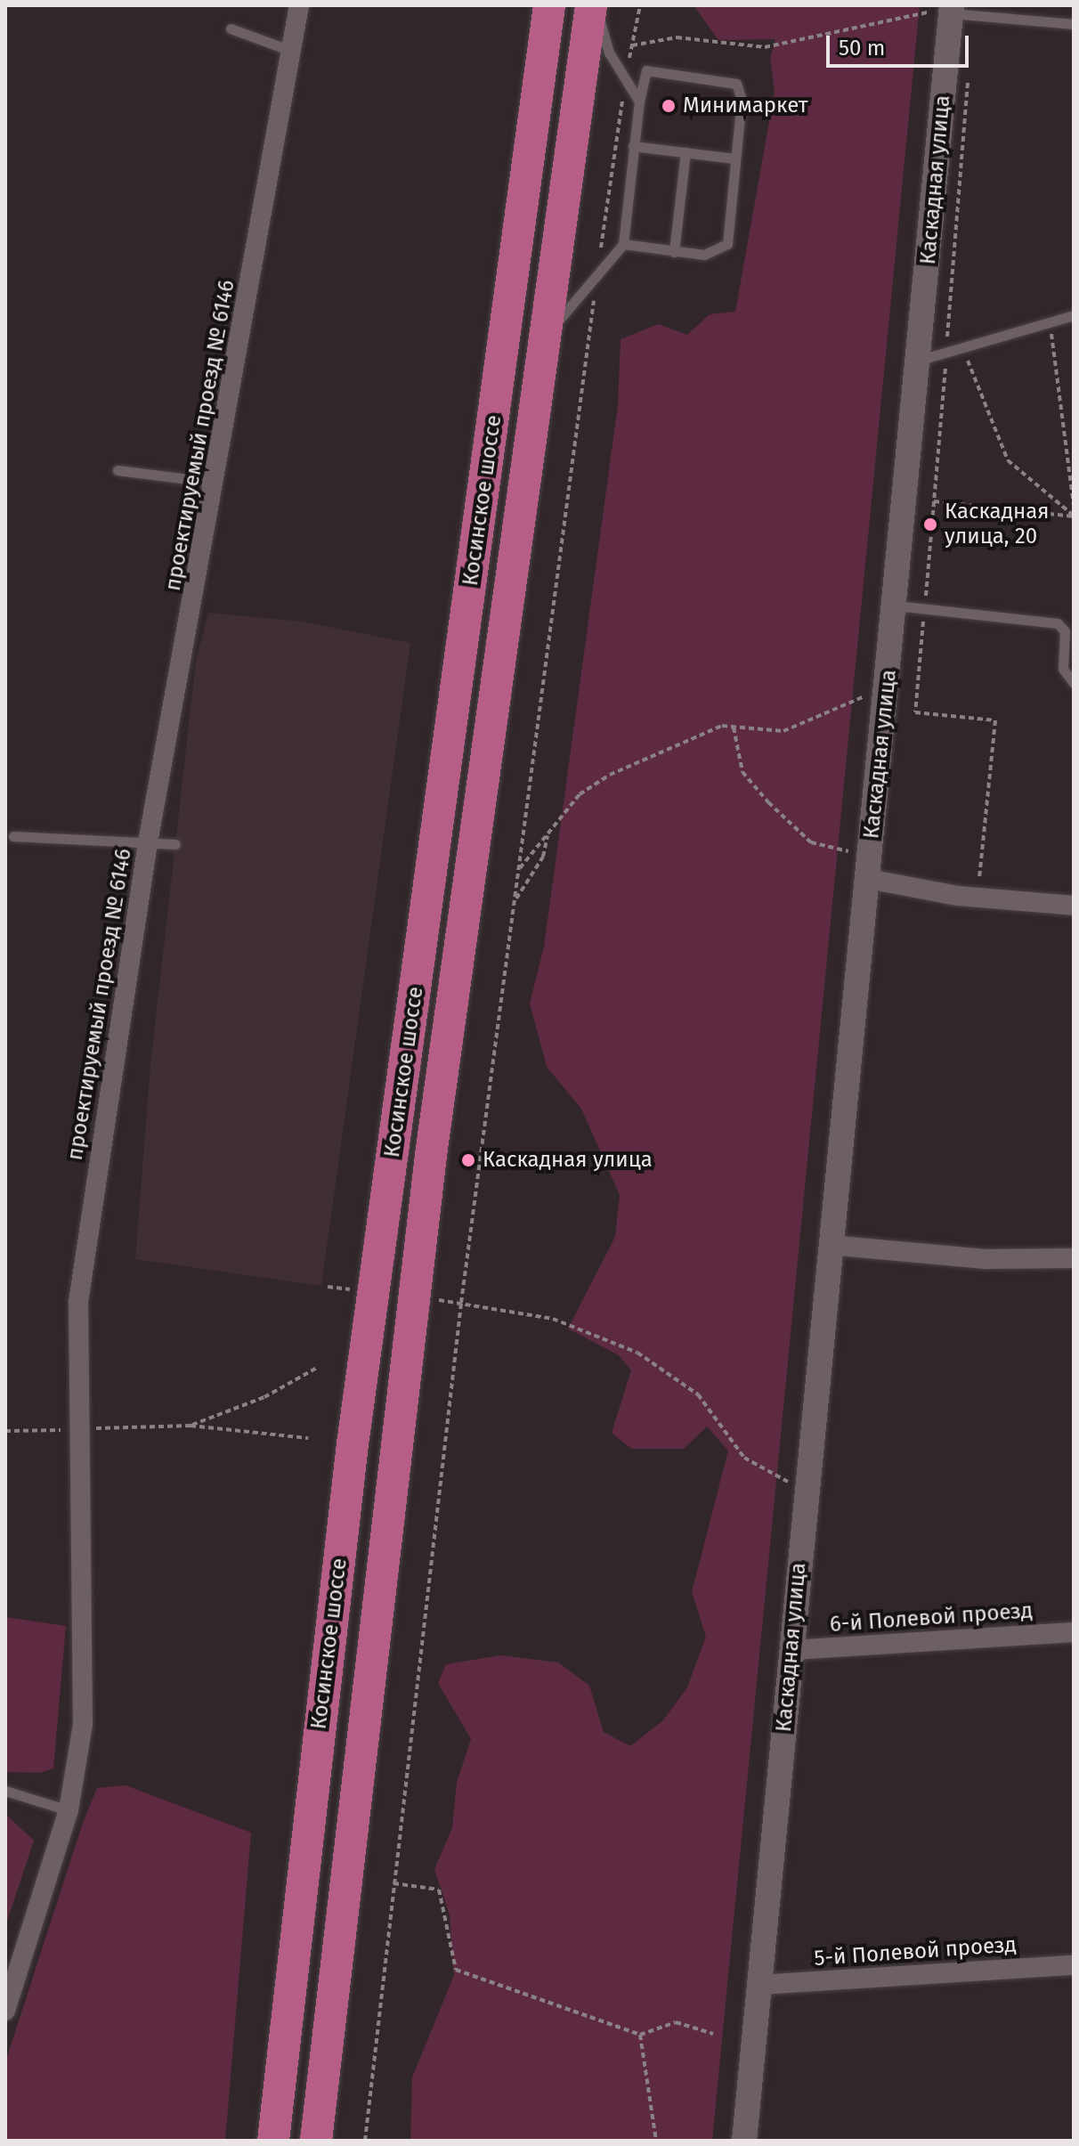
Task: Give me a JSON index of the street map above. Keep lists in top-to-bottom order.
{
  "streets": {
    "highway": ["Косинское шоссе"],
    "street": [
      "Каскадная улица",
      "проектируемый проезд № 6146",
      "6-й Полевой проезд",
      "5-й Полевой проезд"
    ]
  },
  "crossings": [
    ["Каскадная улица", "6-й Полевой проезд"],
    ["Каскадная улица", "5-й Полевой проезд"]
  ],
  "places": ["Минимаркет", "Каскадная улица, 20", "Каскадная улица"],
  "scale_bar": "50 m"
}
